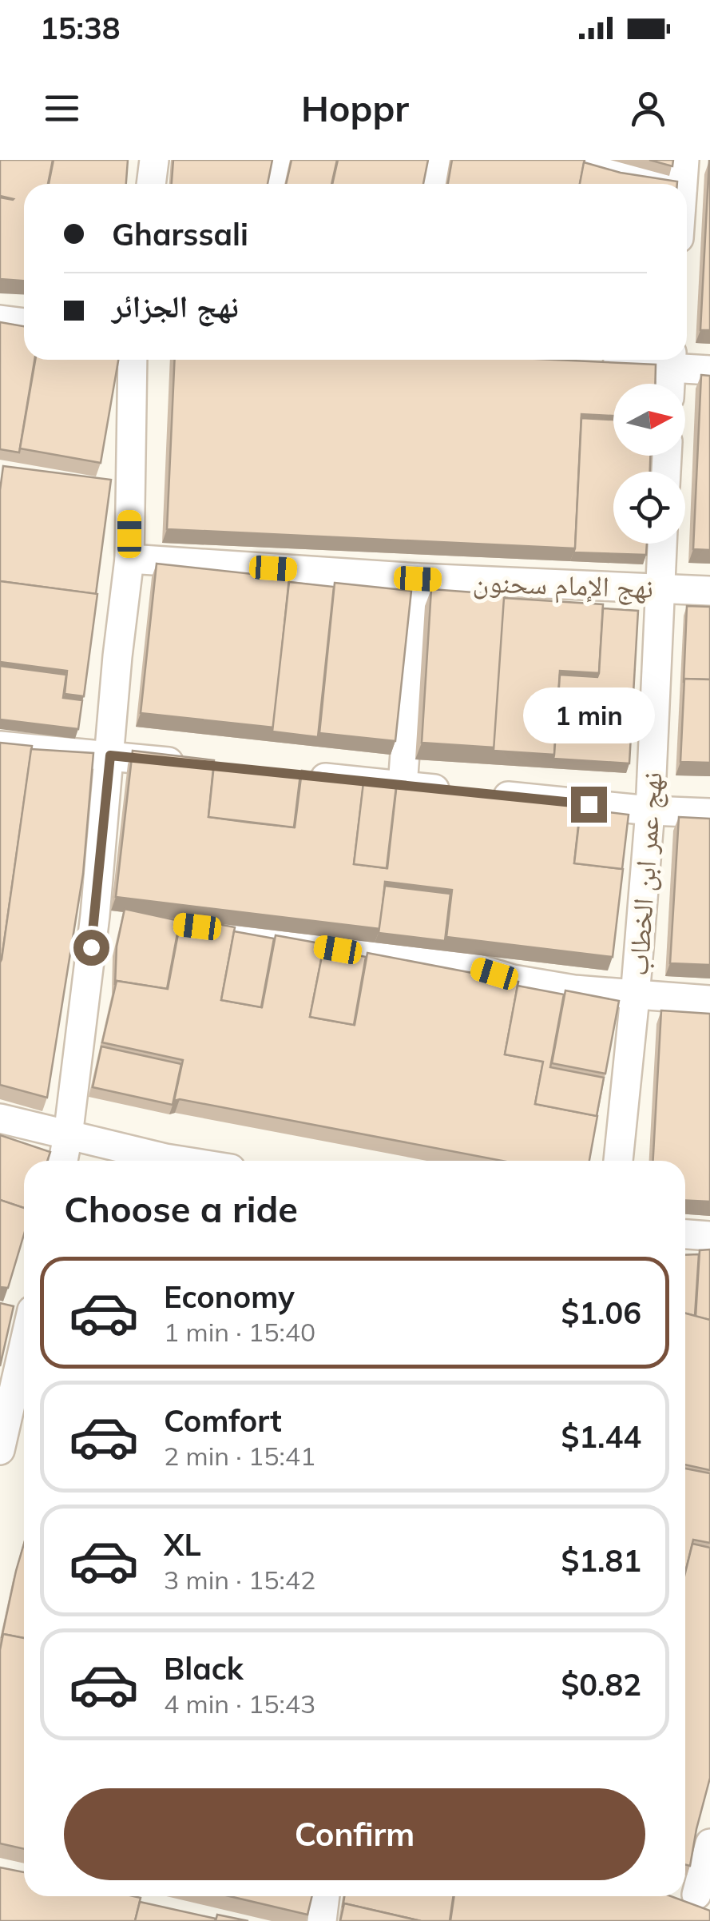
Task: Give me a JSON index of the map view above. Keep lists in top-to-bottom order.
{
  "streets": {
    "street": ["نهج الإمام سحنون", "نهج عمر ابن الخطاب"]
  },
  "crossings": [
    ["نهج الإمام سحنون", "نهج عمر ابن الخطاب"]
  ],
  "north": "right",
  "page": {
    "status": "15:38",
    "header": "Hoppr",
    "banner": ["Gharssali", "نهج الجزائر"],
    "bubble": "1 min",
    "heading": "Choose a ride",
    "list": [
      {
        "name": "Economy",
        "note": "1 min · 15:40",
        "value": "$1.06"
      },
      {
        "name": "Comfort",
        "note": "2 min · 15:41",
        "value": "$1.44"
      },
      {
        "name": "XL",
        "note": "3 min · 15:42",
        "value": "$1.81"
      },
      {
        "name": "Black",
        "note": "4 min · 15:43",
        "value": "$0.82"
      }
    ],
    "buttons": "Confirm"
  }
}
